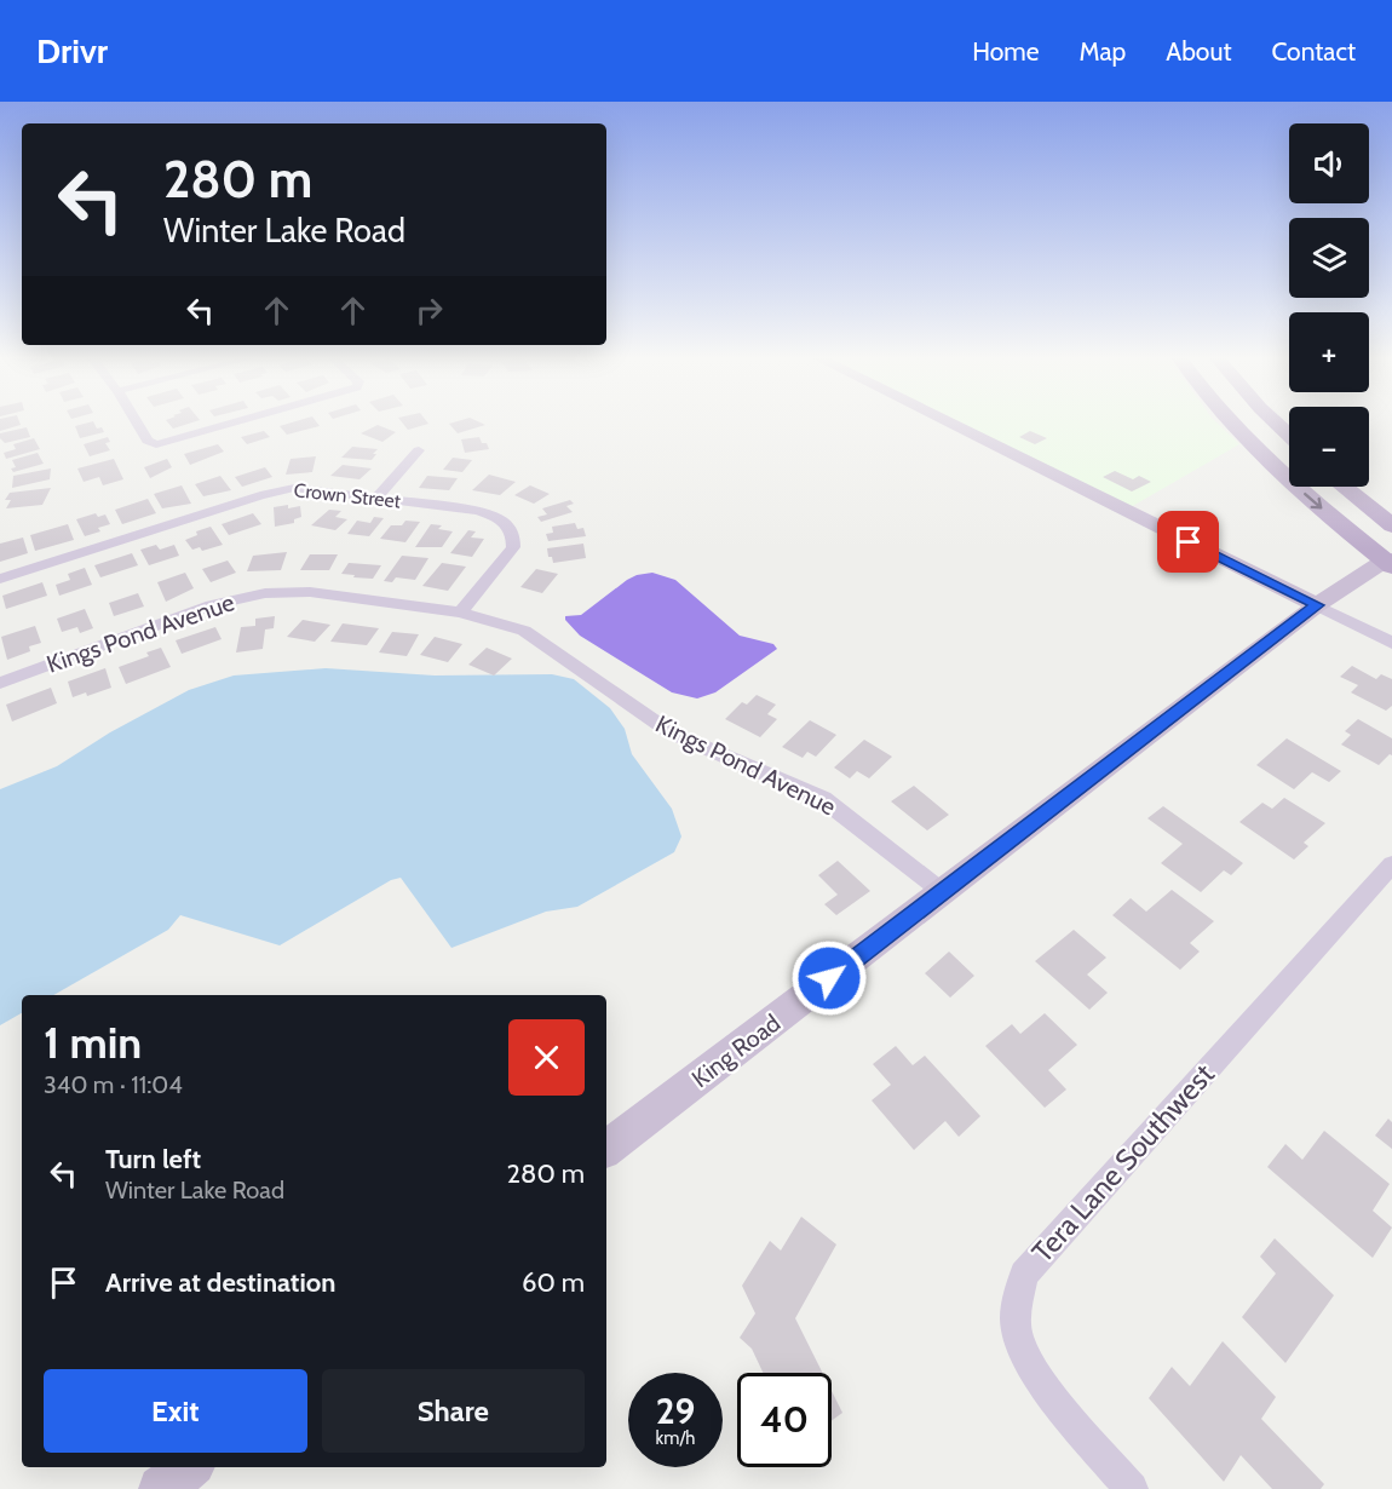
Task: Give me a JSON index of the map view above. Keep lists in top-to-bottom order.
{
  "streets": {
    "street": [
      "Crown Street",
      "Kings Pond Avenue",
      "King Road",
      "Tera Lane Southwest"
    ]
  },
  "crossings": [
    ["Crown Street", "Kings Pond Avenue"],
    ["Kings Pond Avenue", "King Road"]
  ],
  "page": {
    "header": "Drivr",
    "nav": [
      "Home",
      "Map",
      "About",
      "Contact"
    ],
    "map_buttons": ["+", "−"],
    "turn": ["280 m", "Winter Lake Road"],
    "heading": ["1 min", "340 m · 11:04"],
    "list": [
      {
        "name": "Turn left",
        "note": "Winter Lake Road",
        "value": "280 m"
      },
      {
        "name": "Arrive at destination",
        "value": "60 m"
      }
    ],
    "buttons": ["Exit", "Share"],
    "speed": "29 km/h",
    "limit": "40"
  }
}
